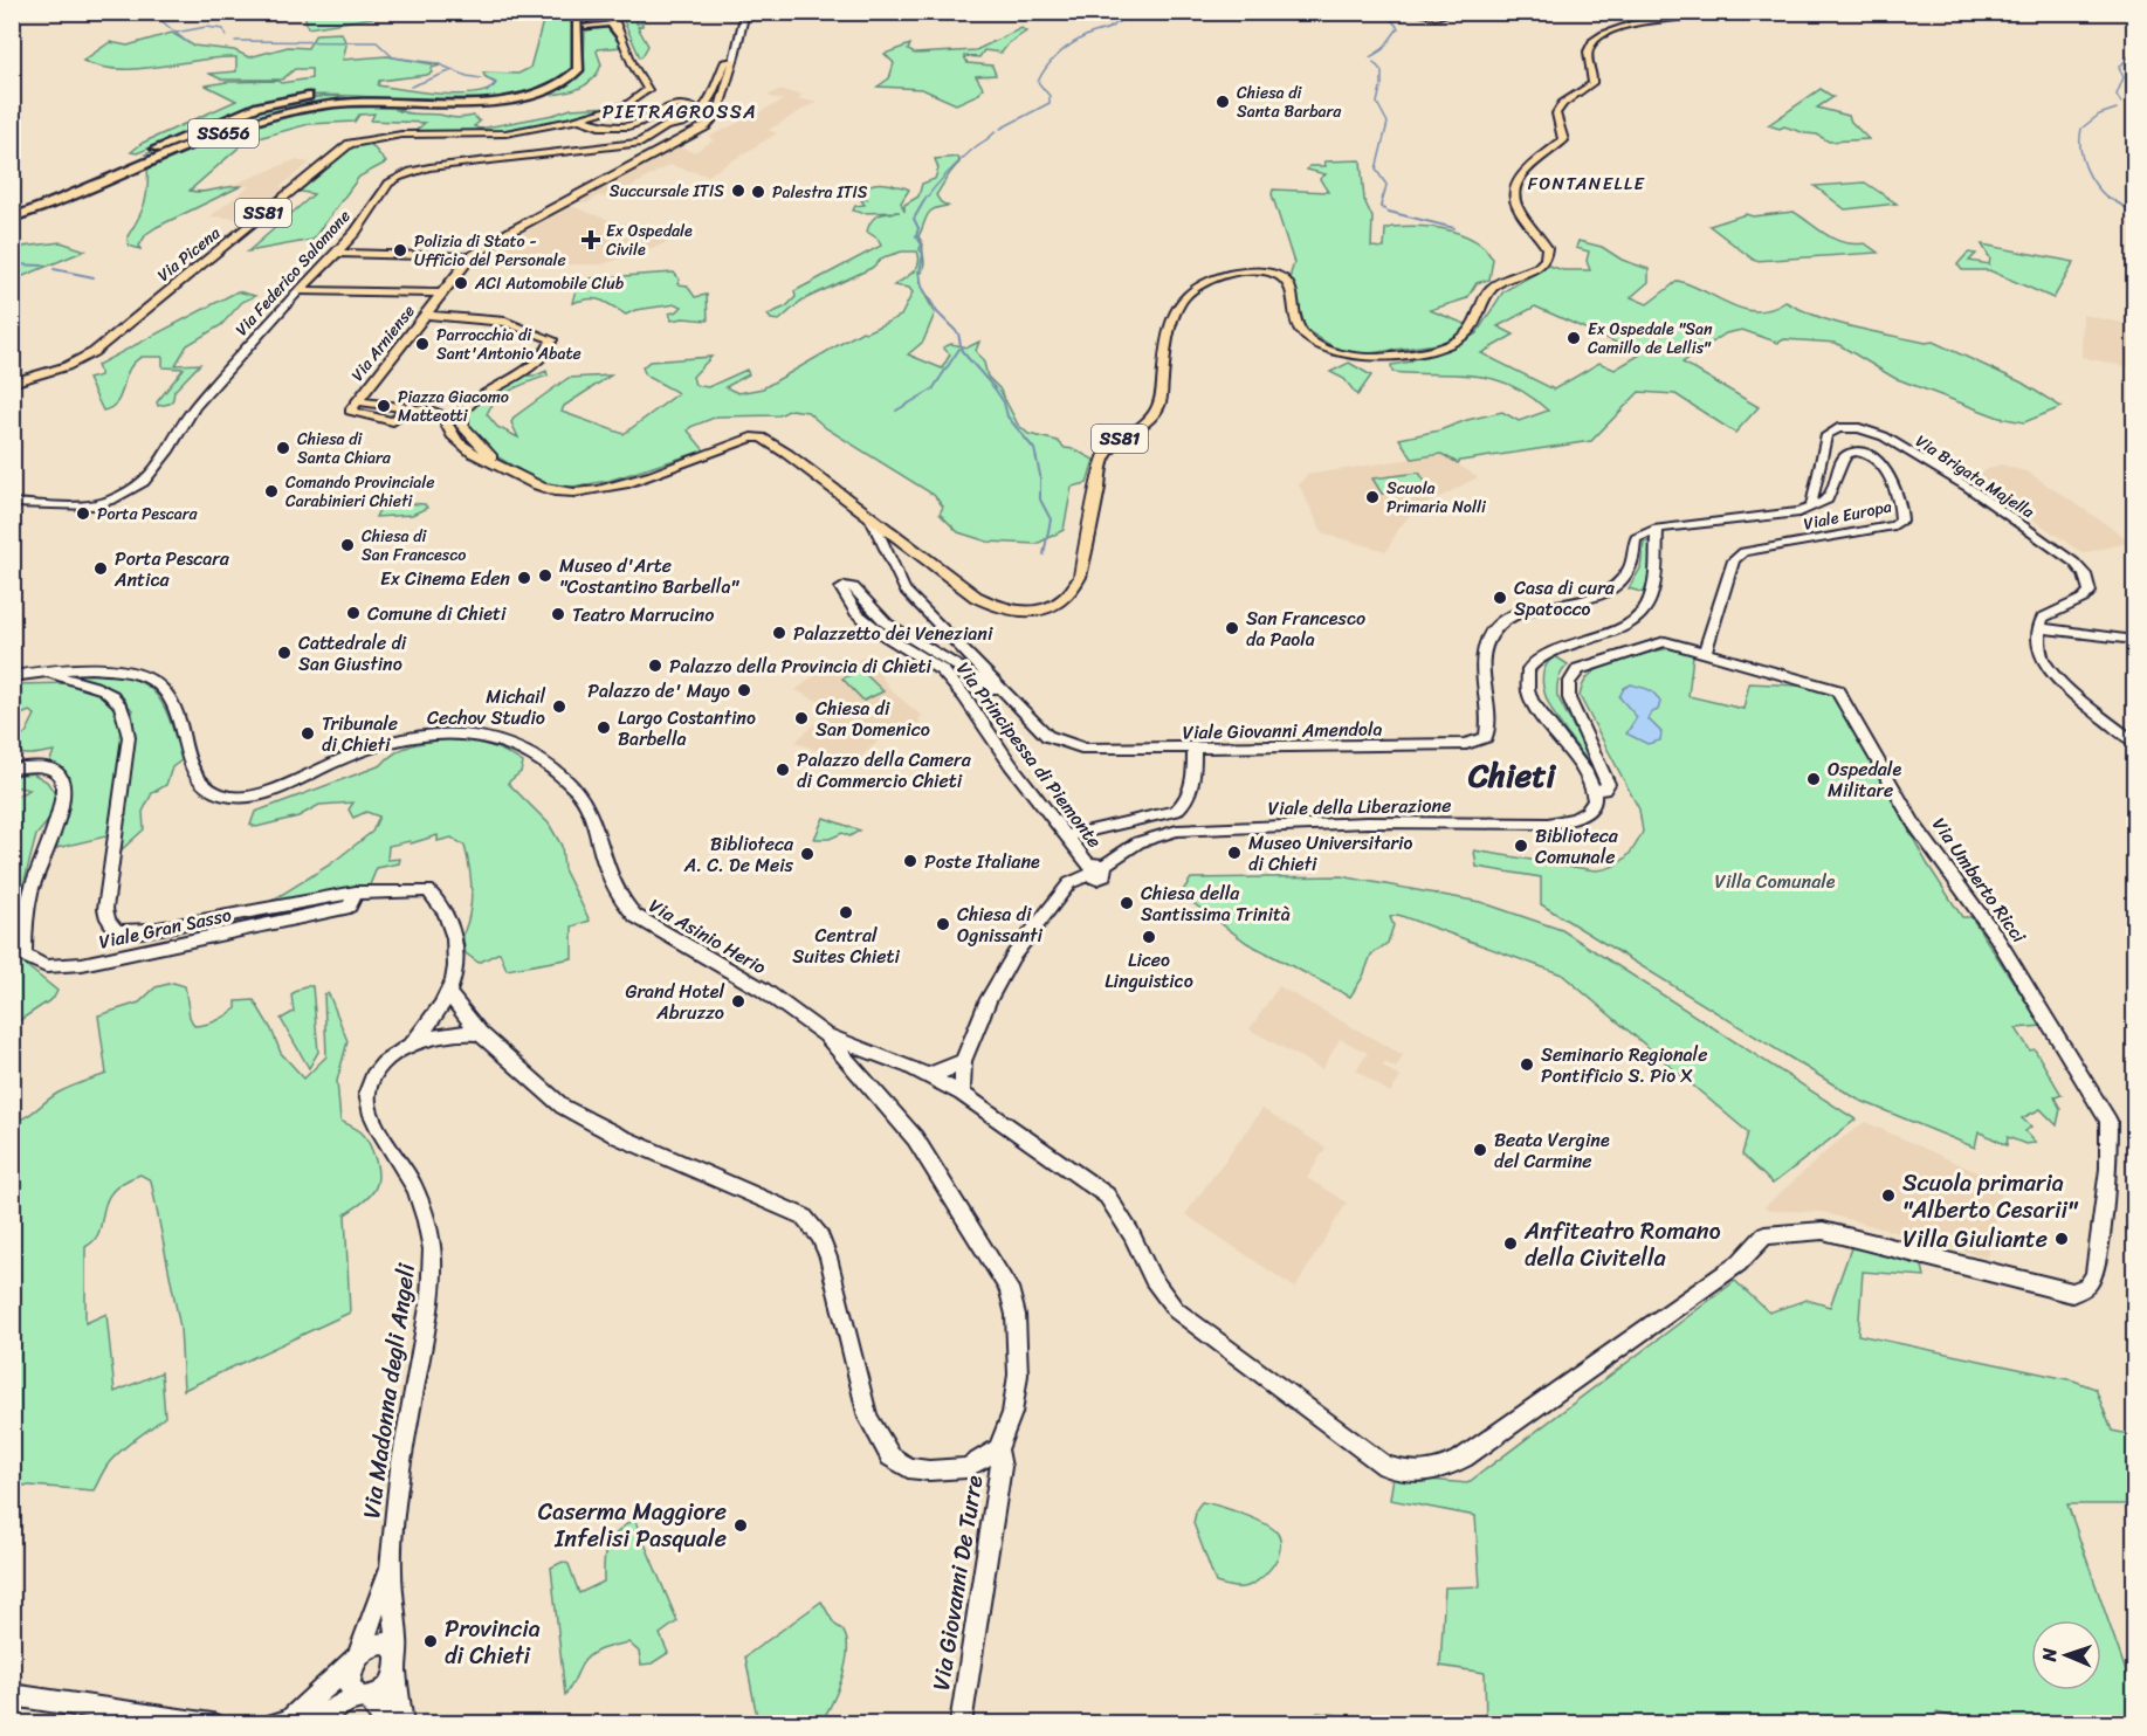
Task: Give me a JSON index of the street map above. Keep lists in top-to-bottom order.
{
  "streets": {
    "highway": ["SS656"],
    "main road": [
      "SS81",
      "Via Picena",
      "Via Federico Salomone",
      "Via Arniense"
    ],
    "street": [
      "Via Brigata Majella",
      "Viale Europa",
      "Viale Giovanni Amendola",
      "Via Principessa di Piemonte",
      "Viale della Liberazione",
      "Via Umberto Ricci",
      "Viale Gran Sasso",
      "Via Asinio Herio",
      "Via Madonna degli Angeli",
      "Via Giovanni De Turre"
    ]
  },
  "crossings": [
    ["SS81", "Via Picena"],
    ["SS81", "Via Federico Salomone"],
    ["SS81", "Viale Giovanni Amendola"],
    ["Via Brigata Majella", "Viale Europa"],
    ["Viale Europa", "Via Umberto Ricci"],
    ["Viale Giovanni Amendola", "Via Principessa di Piemonte"],
    ["Via Principessa di Piemonte", "Viale della Liberazione"],
    ["Viale della Liberazione", "Via Umberto Ricci"]
  ],
  "districts": ["PIETRAGROSSA", "FONTANELLE", "Chieti"],
  "parks": ["Villa Comunale"],
  "places": {
    "other": [
      "Chiesa di Santa Barbara",
      "Succursale ITIS",
      "Palestra ITIS",
      "Polizia di Stato - Ufficio del Personale",
      "ACI Automobile Club",
      "Ex Ospedale \"San Camillo de Lellis\"",
      "Parrocchia di Sant'Antonio Abate",
      "Piazza Giacomo Matteotti",
      "Chiesa di Santa Chiara",
      "Comando Provinciale Carabinieri Chieti",
      "Scuola Primaria Nolli",
      "Porta Pescara",
      "Chiesa di San Francesco",
      "Porta Pescara Antica",
      "Museo d'Arte \"Costantino Barbella\"",
      "Ex Cinema Eden",
      "Casa di cura Spatocco",
      "Comune di Chieti",
      "Teatro Marrucino",
      "San Francesco da Paola",
      "Palazzetto dei Veneziani",
      "Cattedrale di San Giustino",
      "Palazzo della Provincia di Chieti",
      "Palazzo de' Mayo",
      "Michail Cechov Studio",
      "Chiesa di San Domenico",
      "Largo Costantino Barbella",
      "Tribunale di Chieti",
      "Palazzo della Camera di Commercio Chieti",
      "Ospedale Militare",
      "Biblioteca Comunale",
      "Museo Universitario di Chieti",
      "Biblioteca A. C. De Meis",
      "Poste Italiane",
      "Chiesa della Santissima Trinità",
      "Central Suites Chieti",
      "Chiesa di Ognissanti",
      "Liceo Linguistico",
      "Grand Hotel Abruzzo",
      "Seminario Regionale Pontificio S. Pio X",
      "Beata Vergine del Carmine",
      "Scuola primaria \"Alberto Cesarii\"",
      "Villa Giuliante",
      "Anfiteatro Romano della Civitella",
      "Caserma Maggiore Infelisi Pasquale",
      "Provincia di Chieti"
    ],
    "health": ["Ex Ospedale Civile"]
  },
  "north": "left"
}
